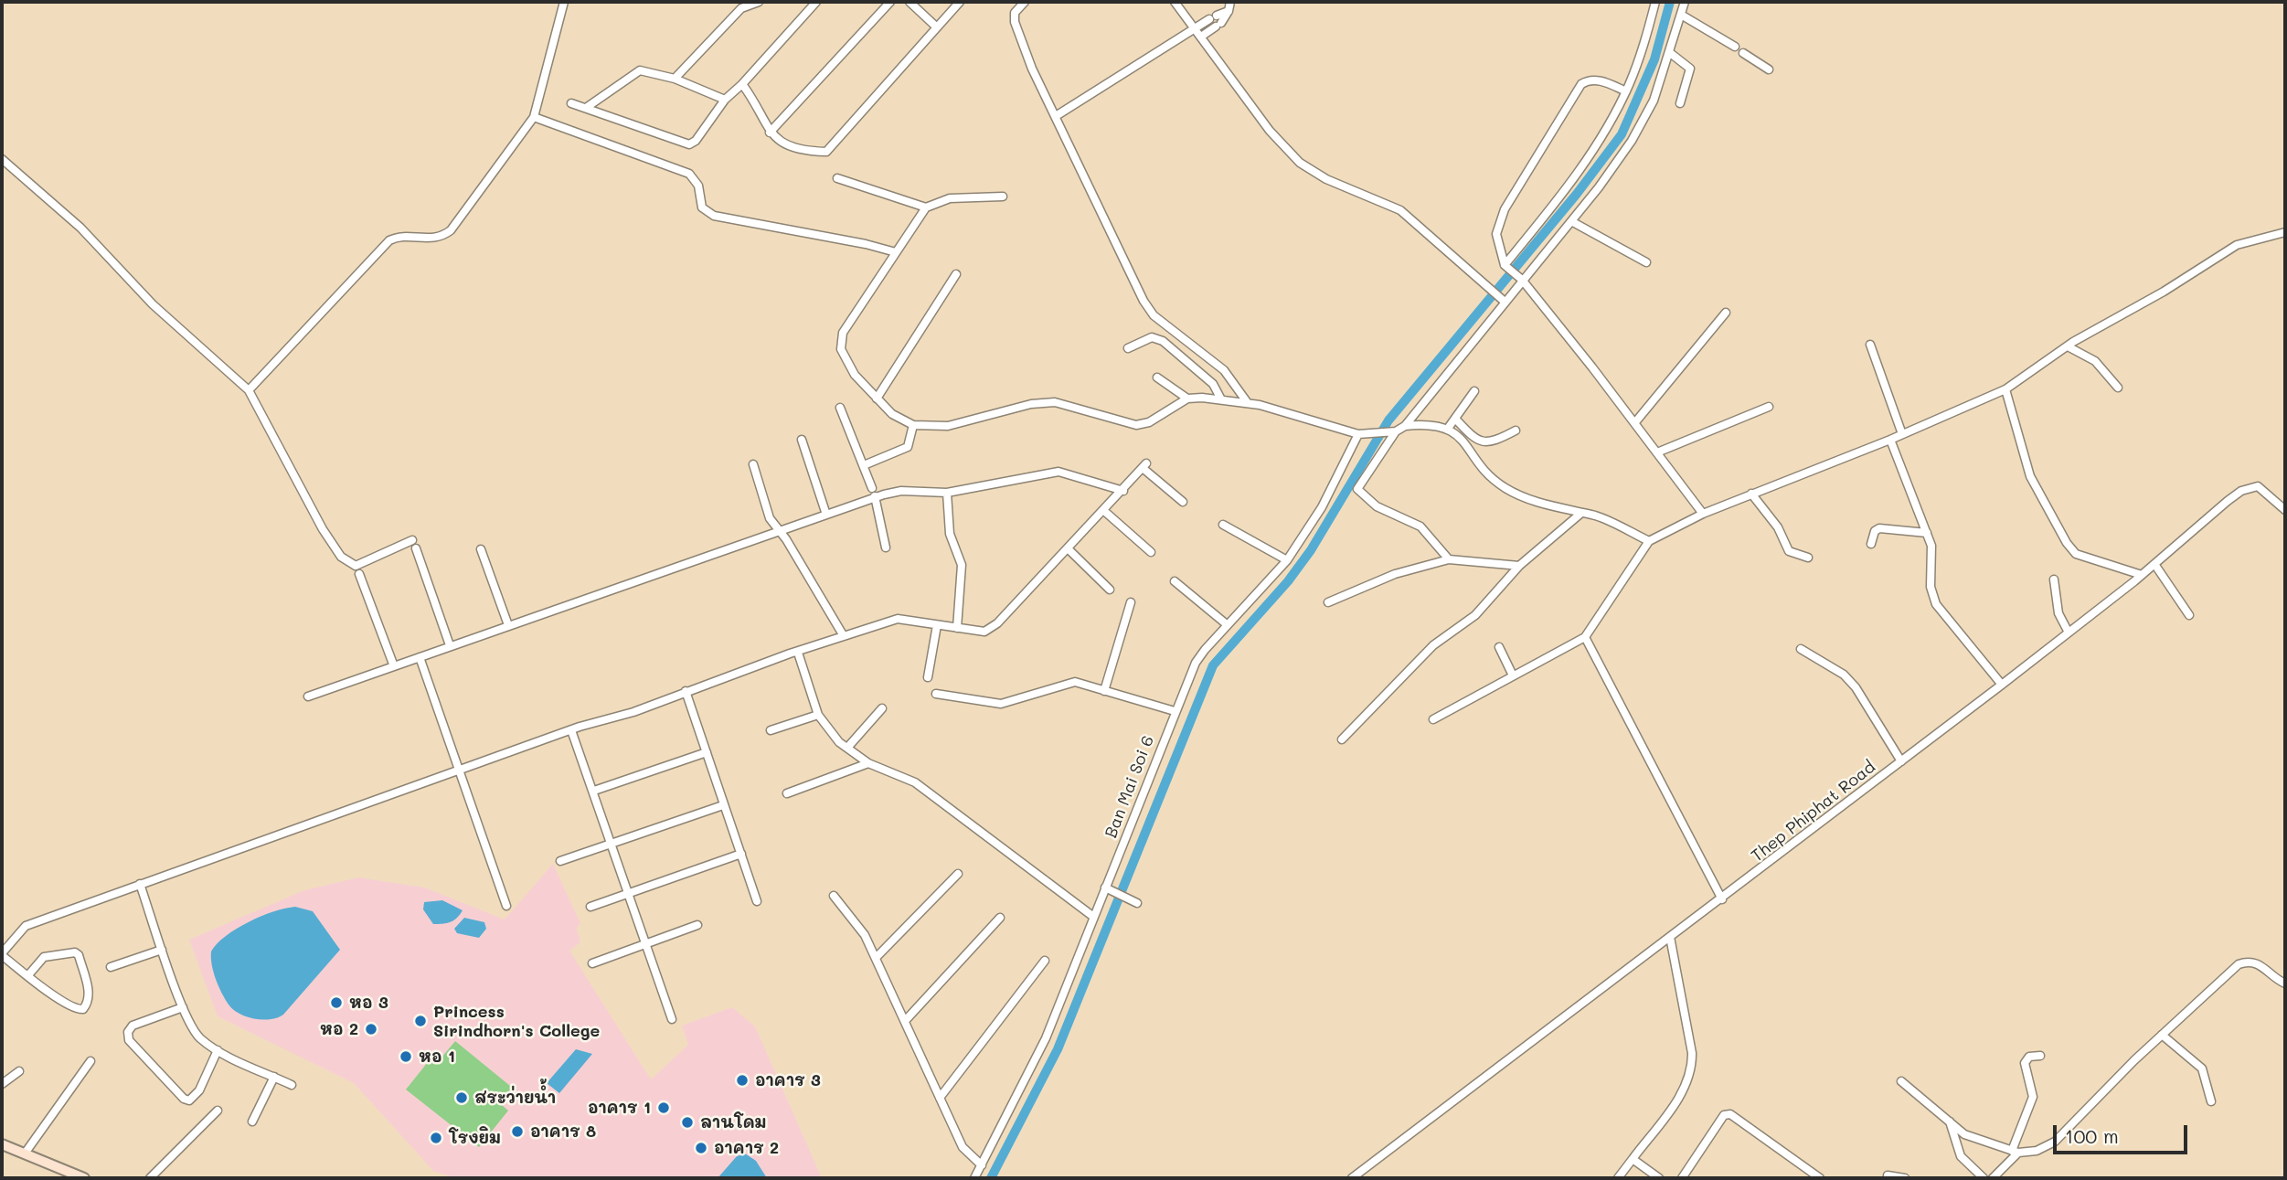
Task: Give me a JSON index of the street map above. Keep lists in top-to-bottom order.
{
  "streets": {
    "street": ["Ban Mai Soi 6", "Thep Phiphat Road"]
  },
  "places": [
    "หอ 3",
    "Princess Sirindhorn's College",
    "หอ 2",
    "หอ 1",
    "อาคาร 3",
    "สระว่ายน้ำ",
    "อาคาร 1",
    "ลานโดม",
    "อาคาร 8",
    "โรงยิม",
    "อาคาร 2"
  ],
  "scale_bar": "100 m"
}
